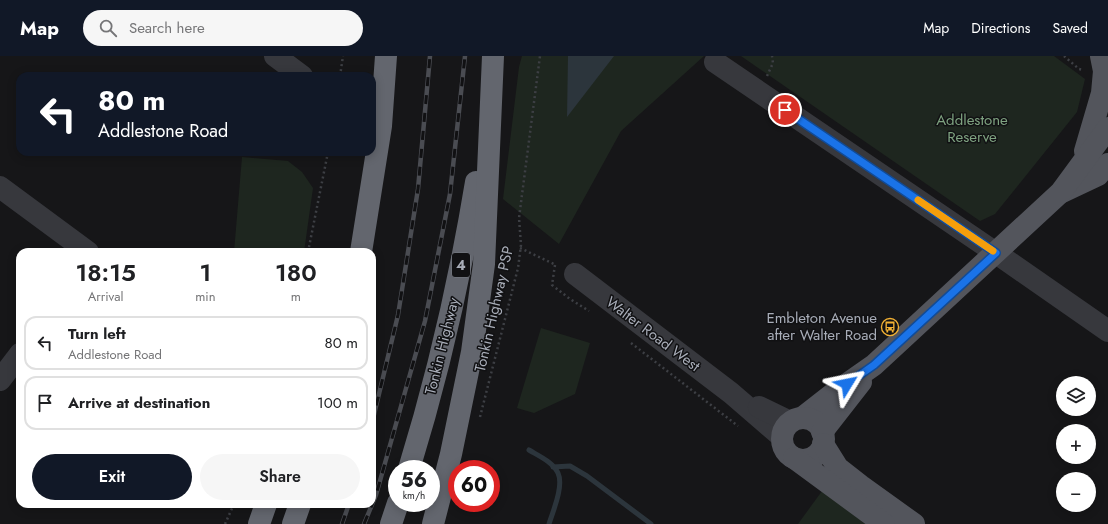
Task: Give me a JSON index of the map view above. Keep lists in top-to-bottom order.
{
  "streets": {
    "highway": ["4", "Tonkin Highway"],
    "street": ["Walter Road West"],
    "path": ["Tonkin Highway PSP"]
  },
  "parks": ["Addlestone Reserve"],
  "places": {
    "bus stop": ["Embleton Avenue after Walter Road"]
  },
  "page": {
    "header": "Map",
    "search": "Search here",
    "nav": ["Map", "Directions", "Saved"],
    "turn": ["80 m", "Addlestone Road"],
    "eta": [
      "18:15",
      "Arrival",
      "1",
      "min",
      "180",
      "m"
    ],
    "list": [
      {
        "name": "Turn left",
        "note": "Addlestone Road",
        "value": "80 m"
      },
      {
        "name": "Arrive at destination",
        "value": "100 m"
      }
    ],
    "map_buttons": ["+", "−"],
    "buttons": ["Exit", "Share"],
    "speed": "56 km/h",
    "limit": "60"
  }
}
